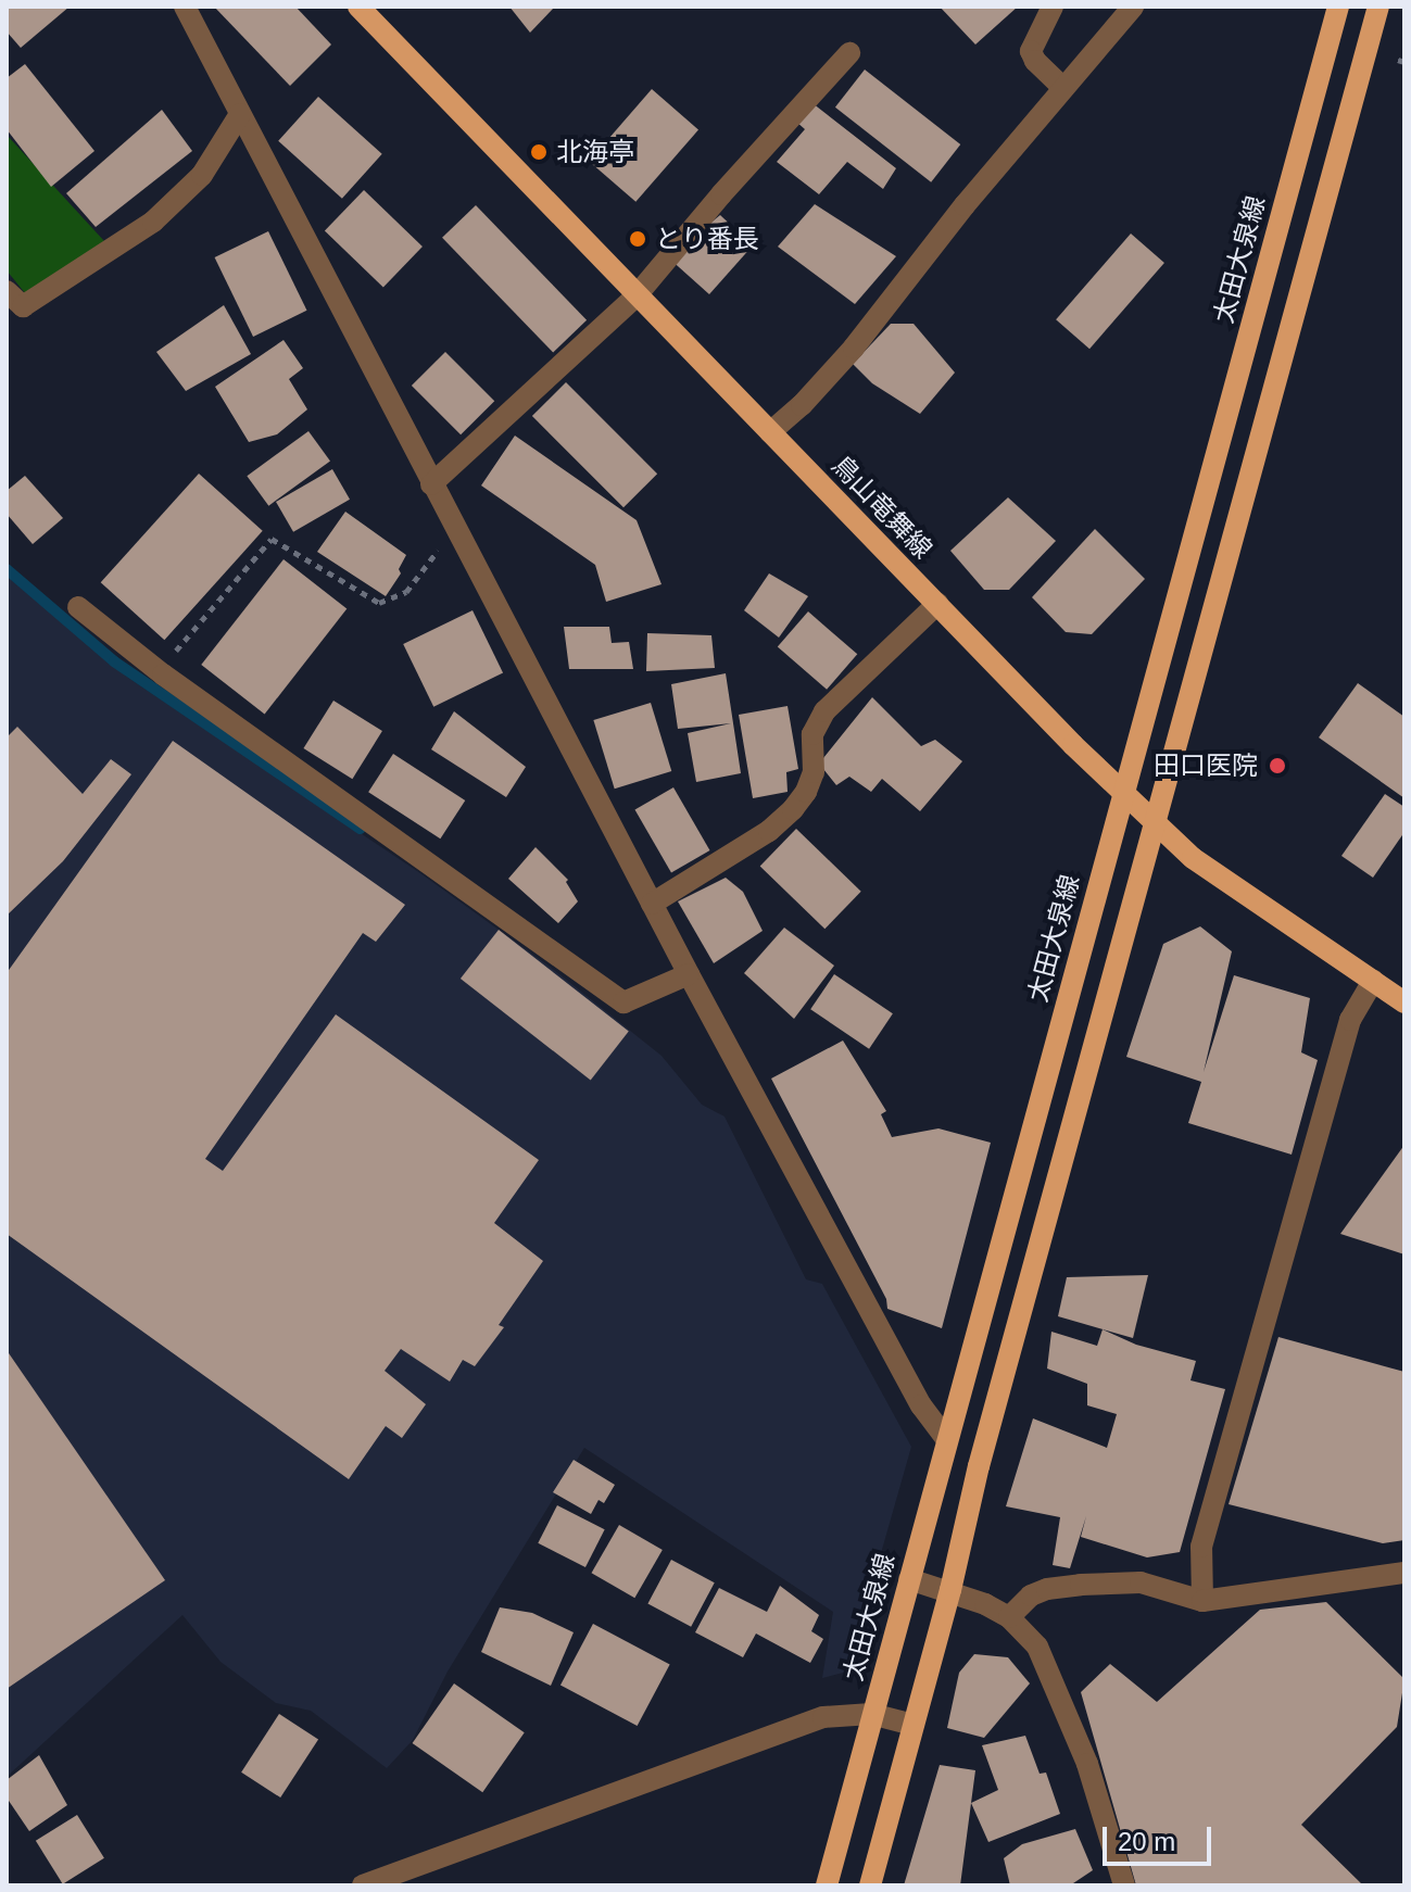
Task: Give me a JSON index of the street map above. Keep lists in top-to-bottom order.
{
  "streets": {
    "main road": ["太田大泉線", "鳥山竜舞線"]
  },
  "crossings": [
    ["太田大泉線", "鳥山竜舞線"]
  ],
  "places": ["北海亭", "とり番長", "田口医院"],
  "scale_bar": "20 m"
}
